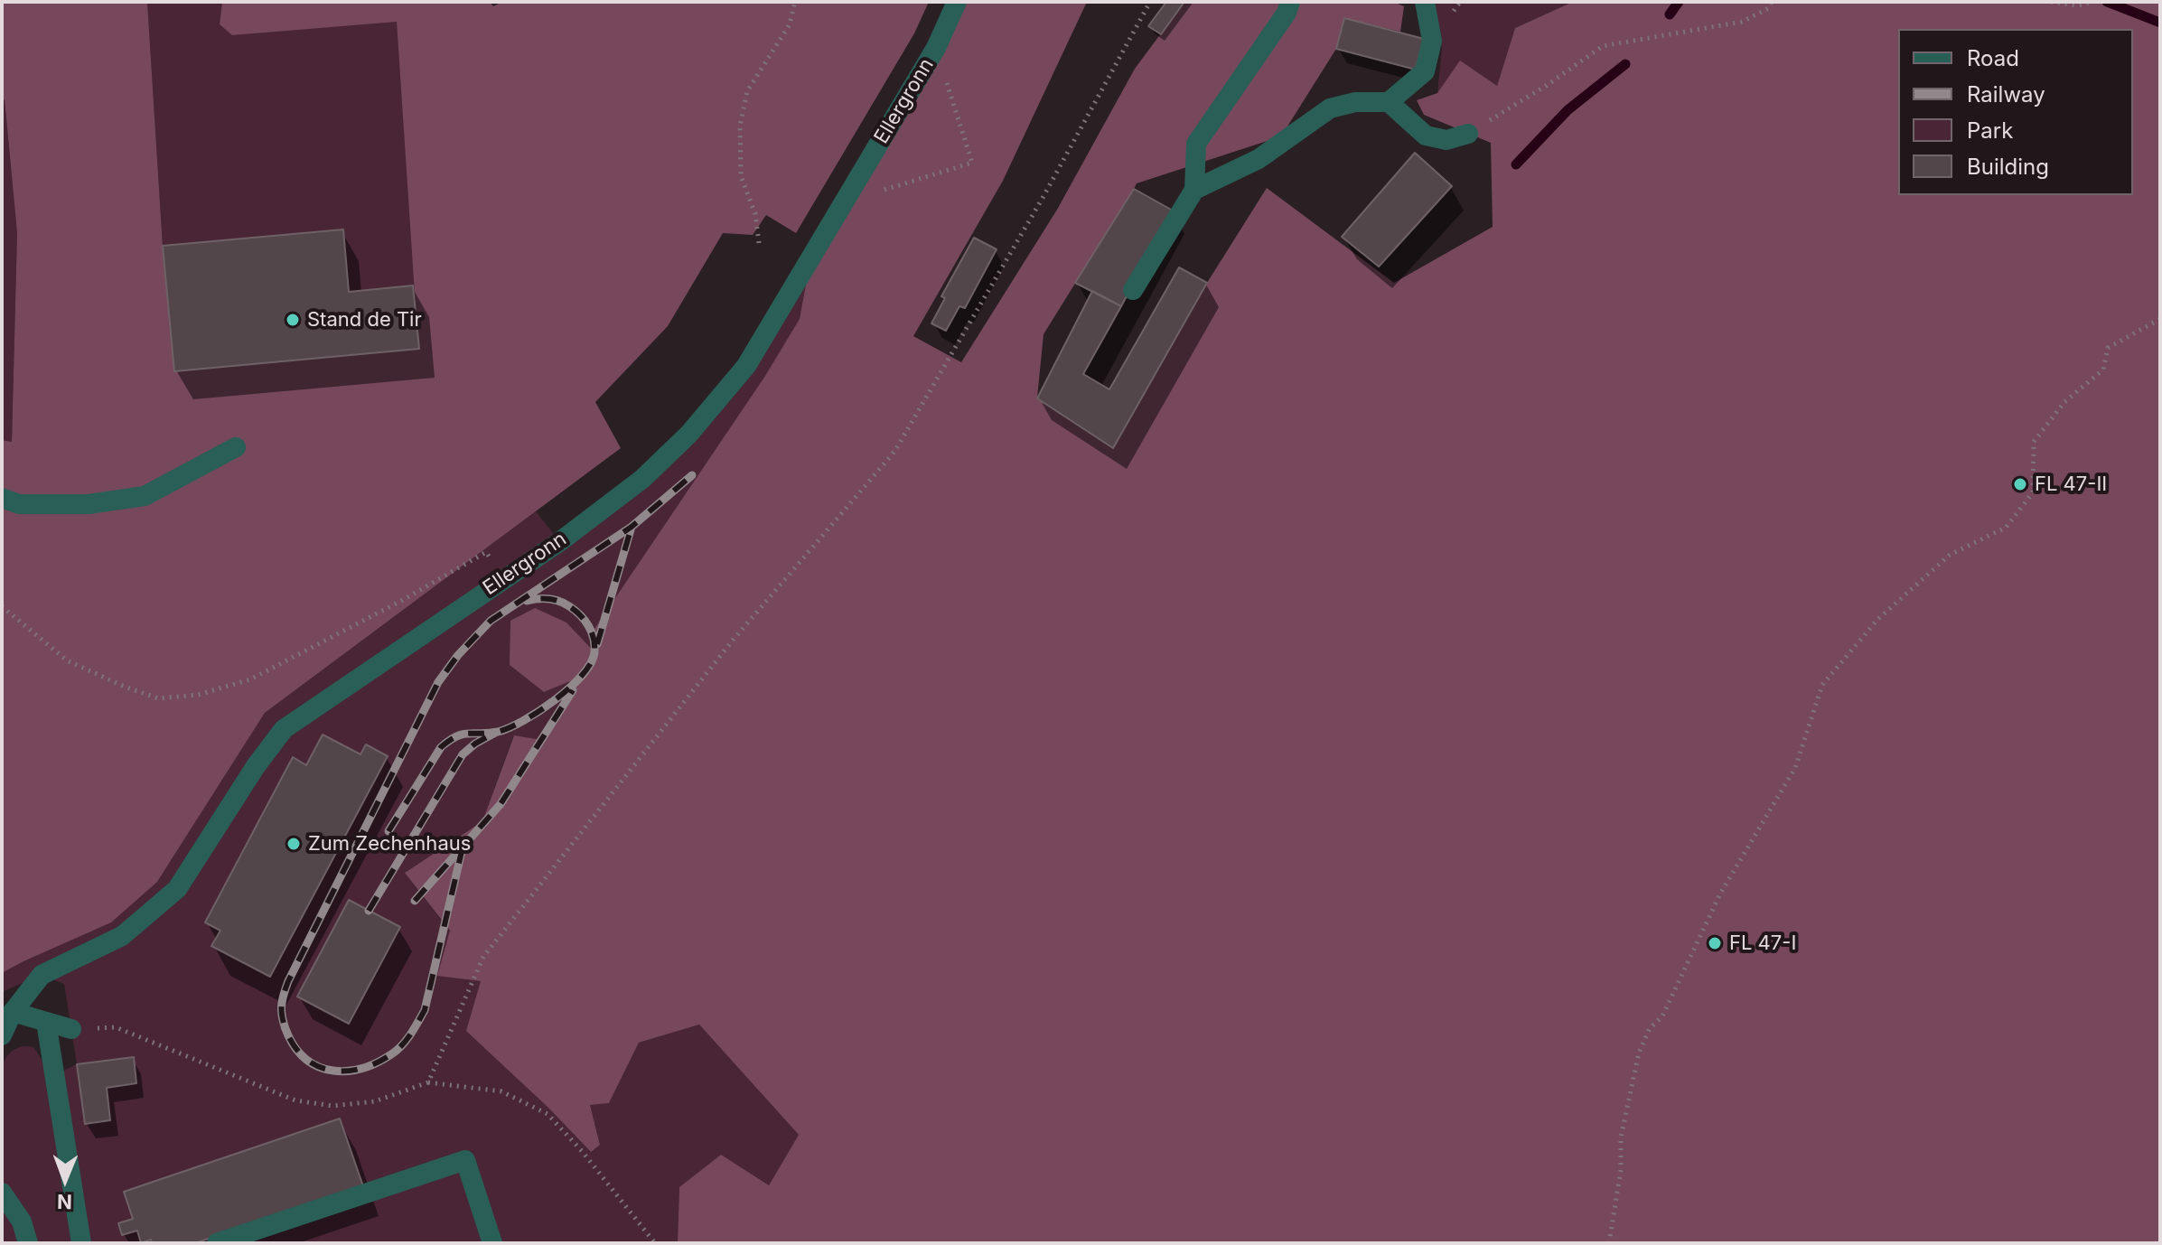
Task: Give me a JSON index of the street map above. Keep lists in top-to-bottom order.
{
  "streets": {
    "street": ["Ellergronn"]
  },
  "places": [
    "Stand de Tir",
    "FL 47-II",
    "Zum Zechenhaus",
    "FL 47-I"
  ],
  "legend": [
    "Road",
    "Railway",
    "Park",
    "Building"
  ],
  "north": "bottom"
}
